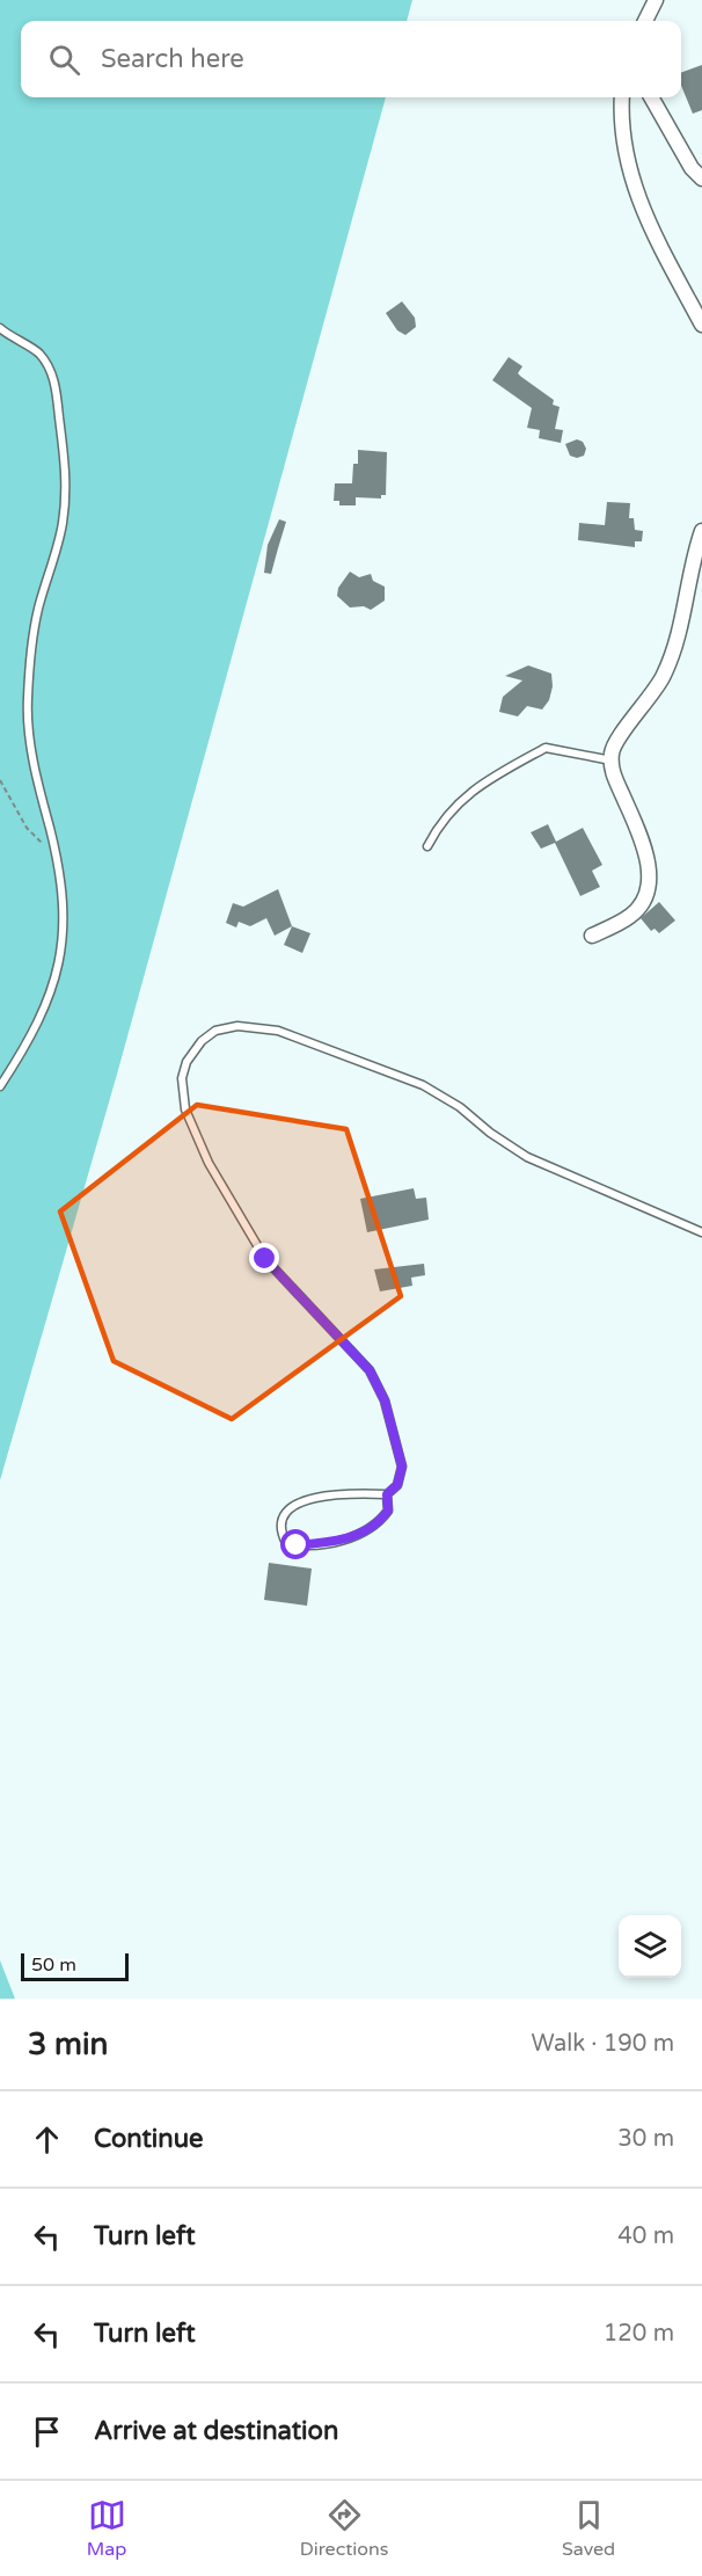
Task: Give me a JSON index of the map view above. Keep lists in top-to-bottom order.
{
  "scale_bar": "50 m",
  "page": {
    "search": "Search here",
    "scale": "50 m",
    "heading": ["3 min", "Walk · 190 m"],
    "list": [
      ["Continue", "30 m"],
      ["Turn left", "40 m"],
      ["Turn left", "120 m"],
      "Arrive at destination"
    ],
    "nav": ["Map", "Directions", "Saved"]
  }
}
